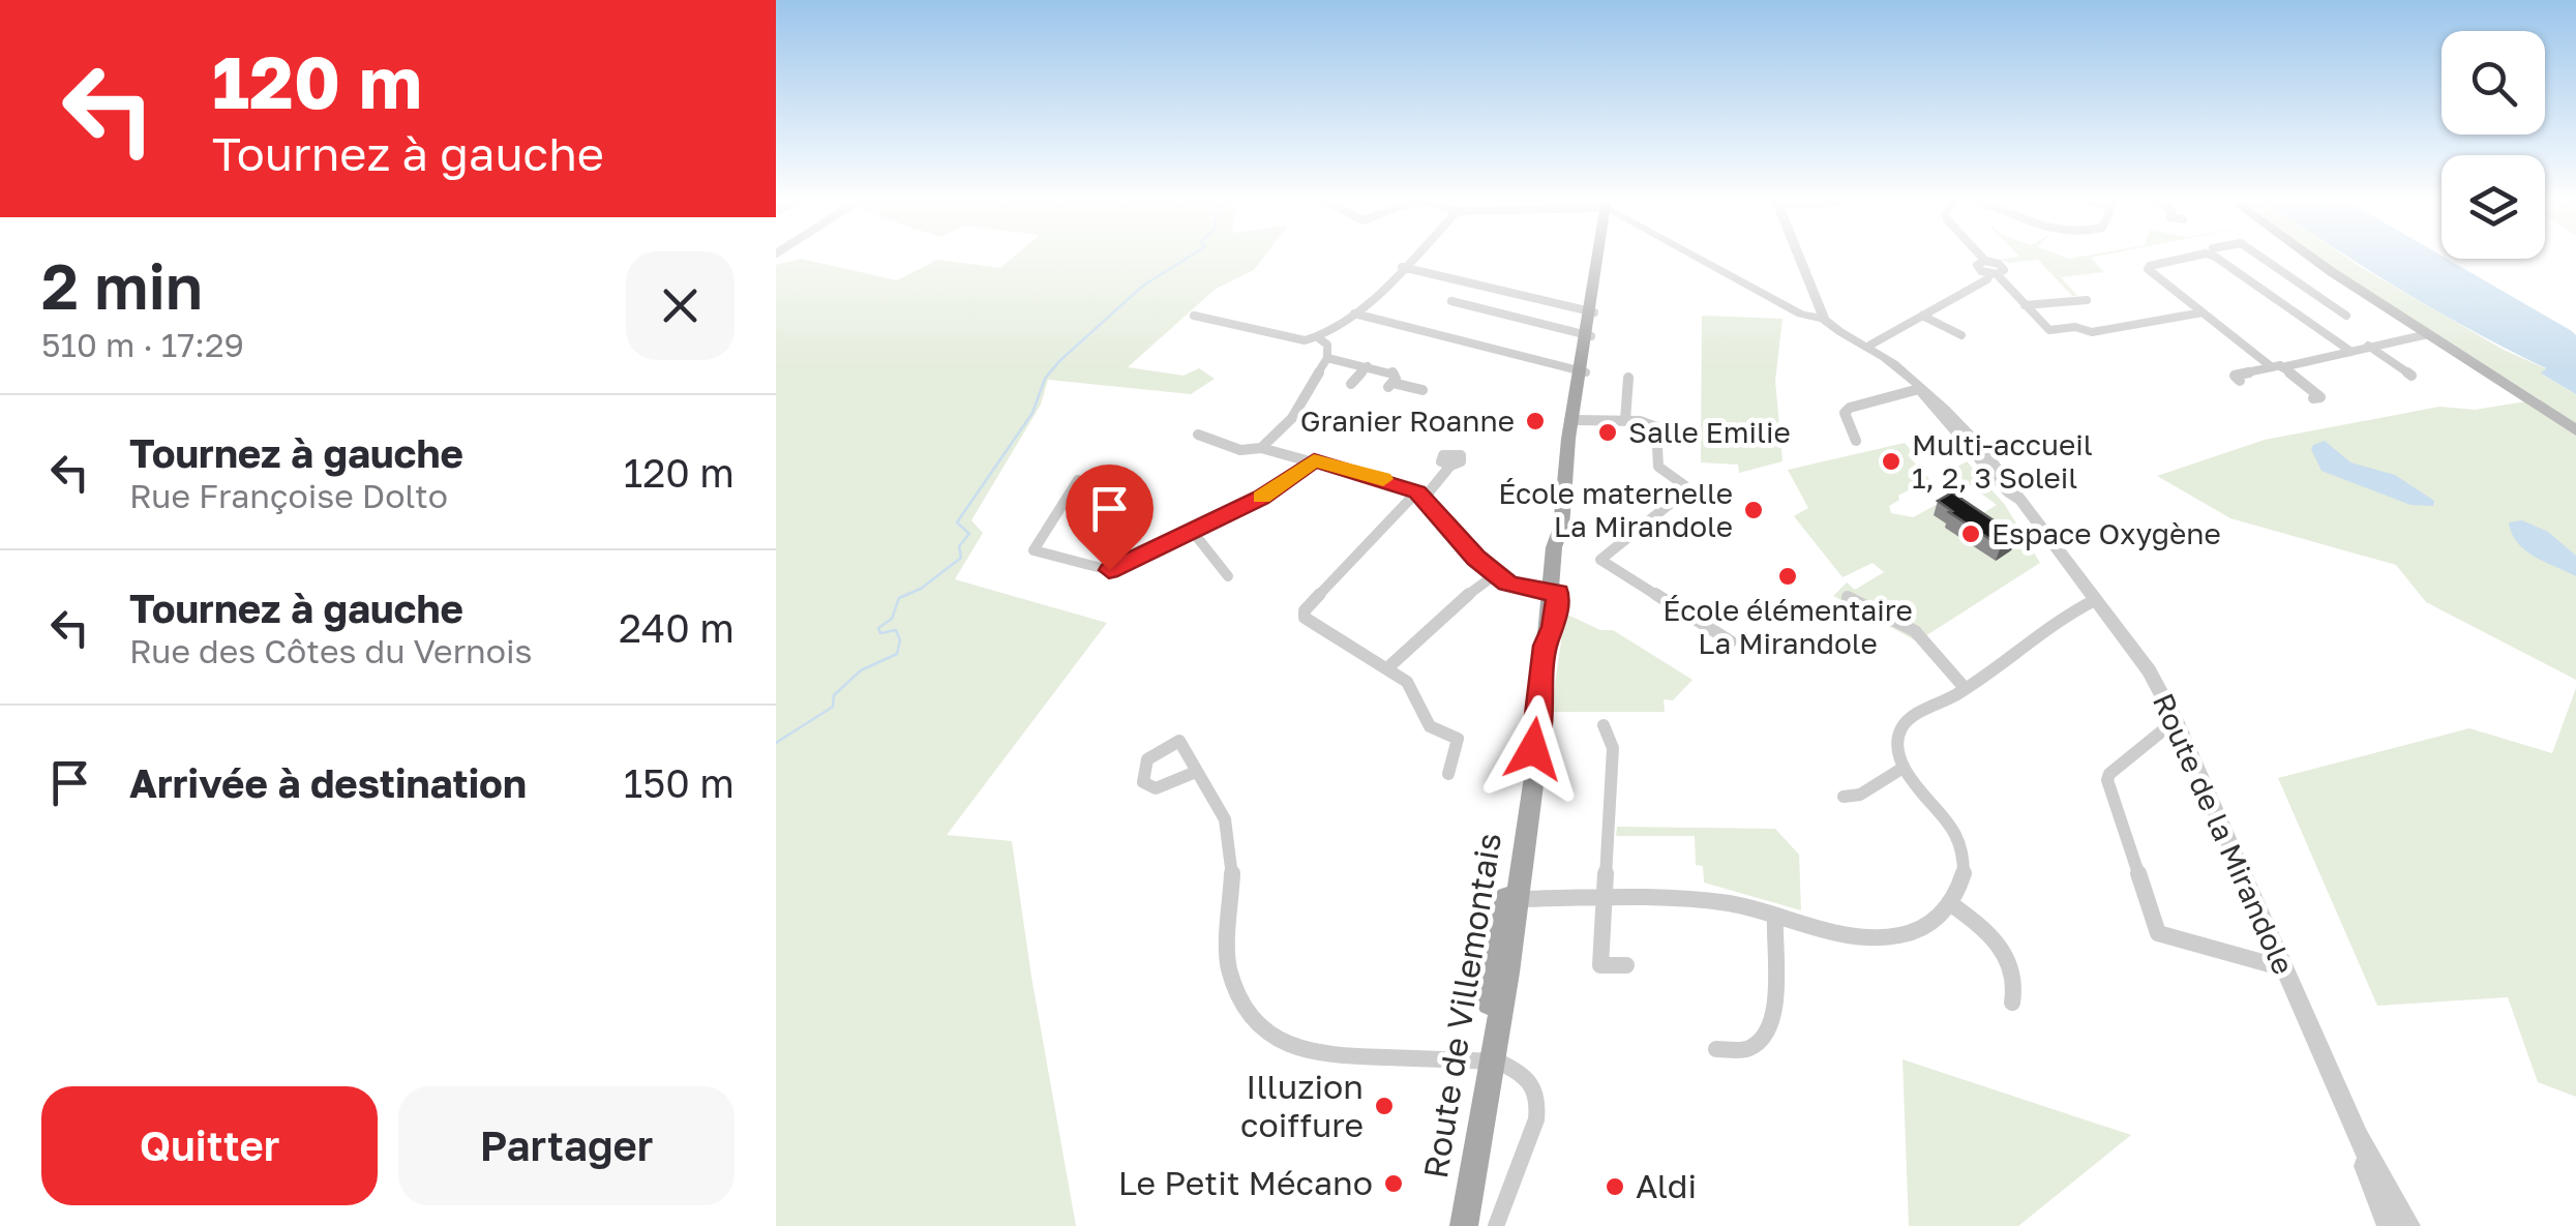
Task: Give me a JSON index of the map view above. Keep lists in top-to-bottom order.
{
  "streets": {
    "main road": ["Route de Villemontais"],
    "street": ["Route de la Mirandole"]
  },
  "places": [
    "Granier Roanne",
    "Salle Emilie",
    "Multi-accueil 1, 2, 3 Soleil",
    "École maternelle La Mirandole",
    "Espace Oxygène",
    "École élémentaire La Mirandole",
    "Illuzion coiffure",
    "Le Petit Mécano",
    "Aldi"
  ],
  "page": {
    "turn": ["120 m", "Tournez à gauche"],
    "heading": ["2 min", "510 m · 17:29"],
    "list": [
      {
        "name": "Tournez à gauche",
        "note": "Rue Françoise Dolto",
        "value": "120 m"
      },
      {
        "name": "Tournez à gauche",
        "note": "Rue des Côtes du Vernois",
        "value": "240 m"
      },
      {
        "name": "Arrivée à destination",
        "value": "150 m"
      }
    ],
    "buttons": ["Quitter", "Partager"]
  }
}
